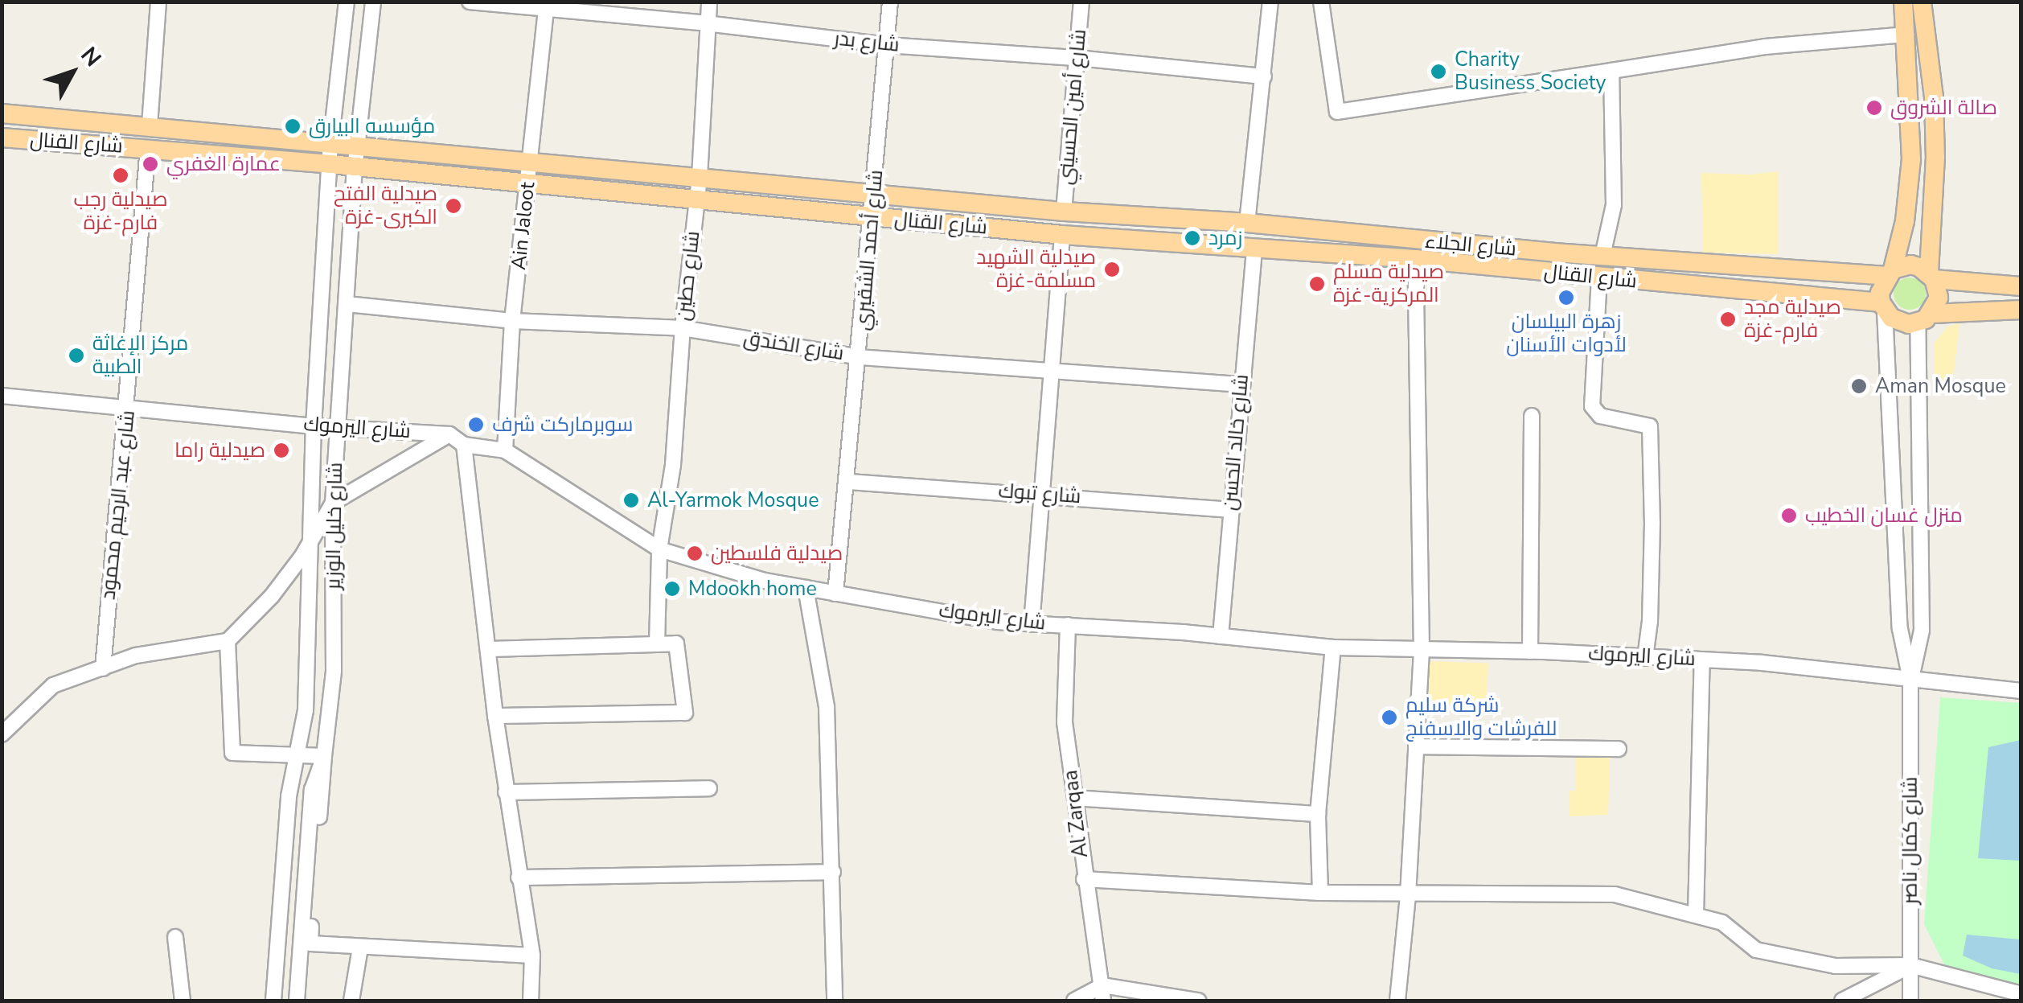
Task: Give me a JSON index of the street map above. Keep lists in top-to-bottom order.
{
  "streets": {
    "main road": ["شارع القنال", "شارع الجلاء"],
    "street": [
      "شارع بدر",
      "شارع أمين الحسيني",
      "Ain Jaloot",
      "شارع أحمد الشقيري",
      "شارع حطين",
      "شارع الخندق",
      "شارع اليرموك",
      "شارع خالد الحسن",
      "شارع تبوك",
      "شارع عبد الرحيم محمود",
      "شارع خليل الوزير",
      "Al Zarqaa",
      "شارع كمال ناصر"
    ]
  },
  "crossings": [
    ["شارع بدر", "شارع أمين الحسيني"],
    ["شارع بدر", "Ain Jaloot"],
    ["شارع بدر", "شارع أحمد الشقيري"],
    ["شارع بدر", "شارع حطين"],
    ["شارع أمين الحسيني", "شارع القنال"],
    ["شارع القنال", "Ain Jaloot"],
    ["شارع القنال", "شارع الجلاء"],
    ["شارع القنال", "شارع أحمد الشقيري"],
    ["شارع القنال", "شارع حطين"],
    ["شارع القنال", "شارع خالد الحسن"],
    ["شارع القنال", "شارع عبد الرحيم محمود"],
    ["شارع القنال", "شارع خليل الوزير"],
    ["شارع القنال", "شارع كمال ناصر"],
    ["Ain Jaloot", "شارع الخندق"],
    ["Ain Jaloot", "شارع اليرموك"],
    ["شارع الجلاء", "شارع كمال ناصر"],
    ["شارع أحمد الشقيري", "شارع الخندق"],
    ["شارع أحمد الشقيري", "شارع اليرموك"],
    ["شارع أحمد الشقيري", "شارع تبوك"],
    ["شارع حطين", "شارع الخندق"],
    ["شارع حطين", "شارع اليرموك"],
    ["شارع الخندق", "شارع خالد الحسن"],
    ["شارع الخندق", "شارع خليل الوزير"],
    ["شارع اليرموك", "شارع خالد الحسن"],
    ["شارع اليرموك", "شارع عبد الرحيم محمود"],
    ["شارع اليرموك", "شارع خليل الوزير"],
    ["شارع اليرموك", "Al Zarqaa"],
    ["شارع اليرموك", "شارع كمال ناصر"],
    ["شارع خالد الحسن", "شارع تبوك"]
  ],
  "places": [
    "Charity Business Society",
    "صالة الشروق",
    "مؤسسه البيارق",
    "عمارة الغفري",
    "صيدلية رجب فارم-غزة",
    "صيدلية الفتح الكبرى-غزة",
    "زمرد",
    "صيدلية الشهيد مسلمة-غزة",
    "صيدلية مسلم المركزية-غزة",
    "زهرة البيلسان لأدوات الأسنان",
    "صيدلية مجد فارم-غزة",
    "مركز الإغاثة الطبية",
    "Aman Mosque",
    "سوبرماركت شرف",
    "صيدلية راما",
    "Al-Yarmok Mosque",
    "منزل غسان الخطيب",
    "صيدلية فلسطين",
    "Mdookh home",
    "شركة سليم للفرشات والاسفنج"
  ],
  "north": "top right"
}
